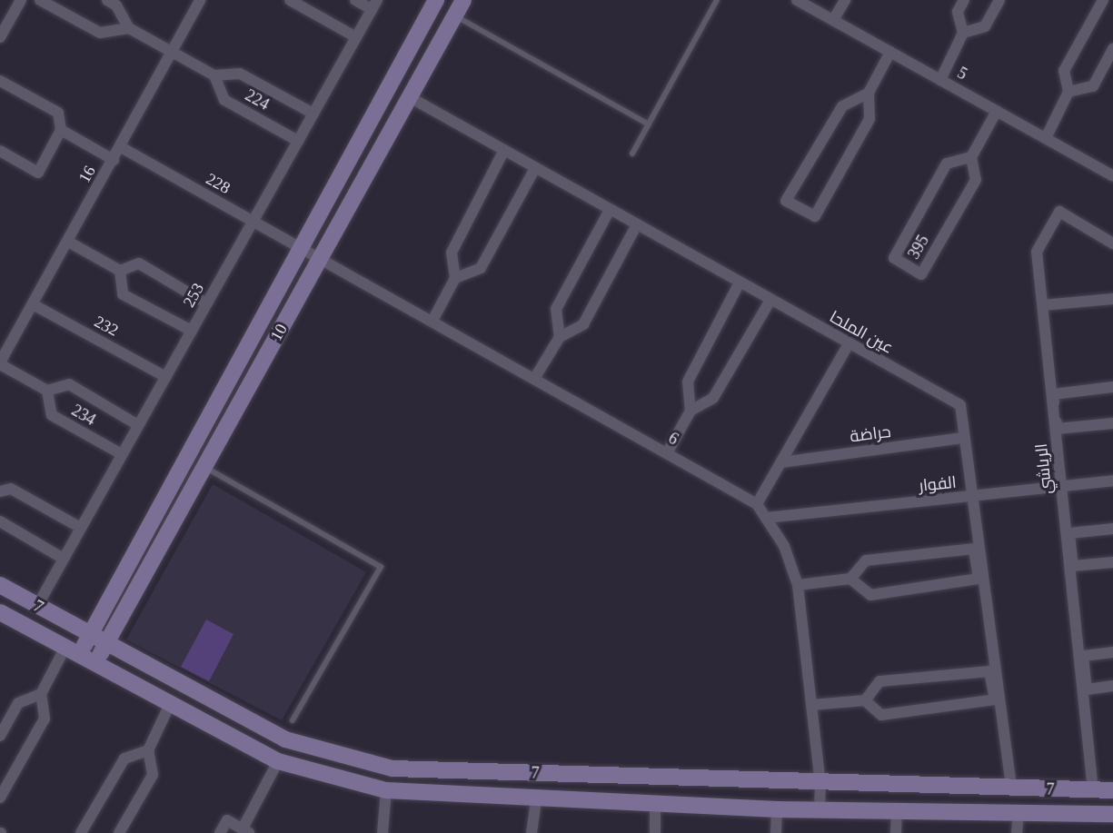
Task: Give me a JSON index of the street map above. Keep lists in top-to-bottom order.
{
  "streets": {
    "street": [
      "5",
      "224",
      "16",
      "228",
      "395",
      "253",
      "232",
      "10",
      "عين الملحا",
      "234",
      "حراضة",
      "6",
      "الرياشي",
      "الفوار",
      "7"
    ]
  },
  "crossings": [
    ["5", "395"],
    ["224", "16"],
    ["224", "253"],
    ["16", "228"],
    ["16", "232"],
    ["228", "253"],
    ["228", "10"],
    ["228", "6"],
    ["253", "232"],
    ["253", "234"],
    ["253", "7"],
    ["10", "عين الملحا"],
    ["10", "6"],
    ["10", "7"],
    ["عين الملحا", "حراضة"],
    ["عين الملحا", "الفوار"],
    ["عين الملحا", "7"],
    ["6", "الفوار"],
    ["6", "7"],
    ["الرياشي", "الفوار"],
    ["الرياشي", "7"]
  ]
}
